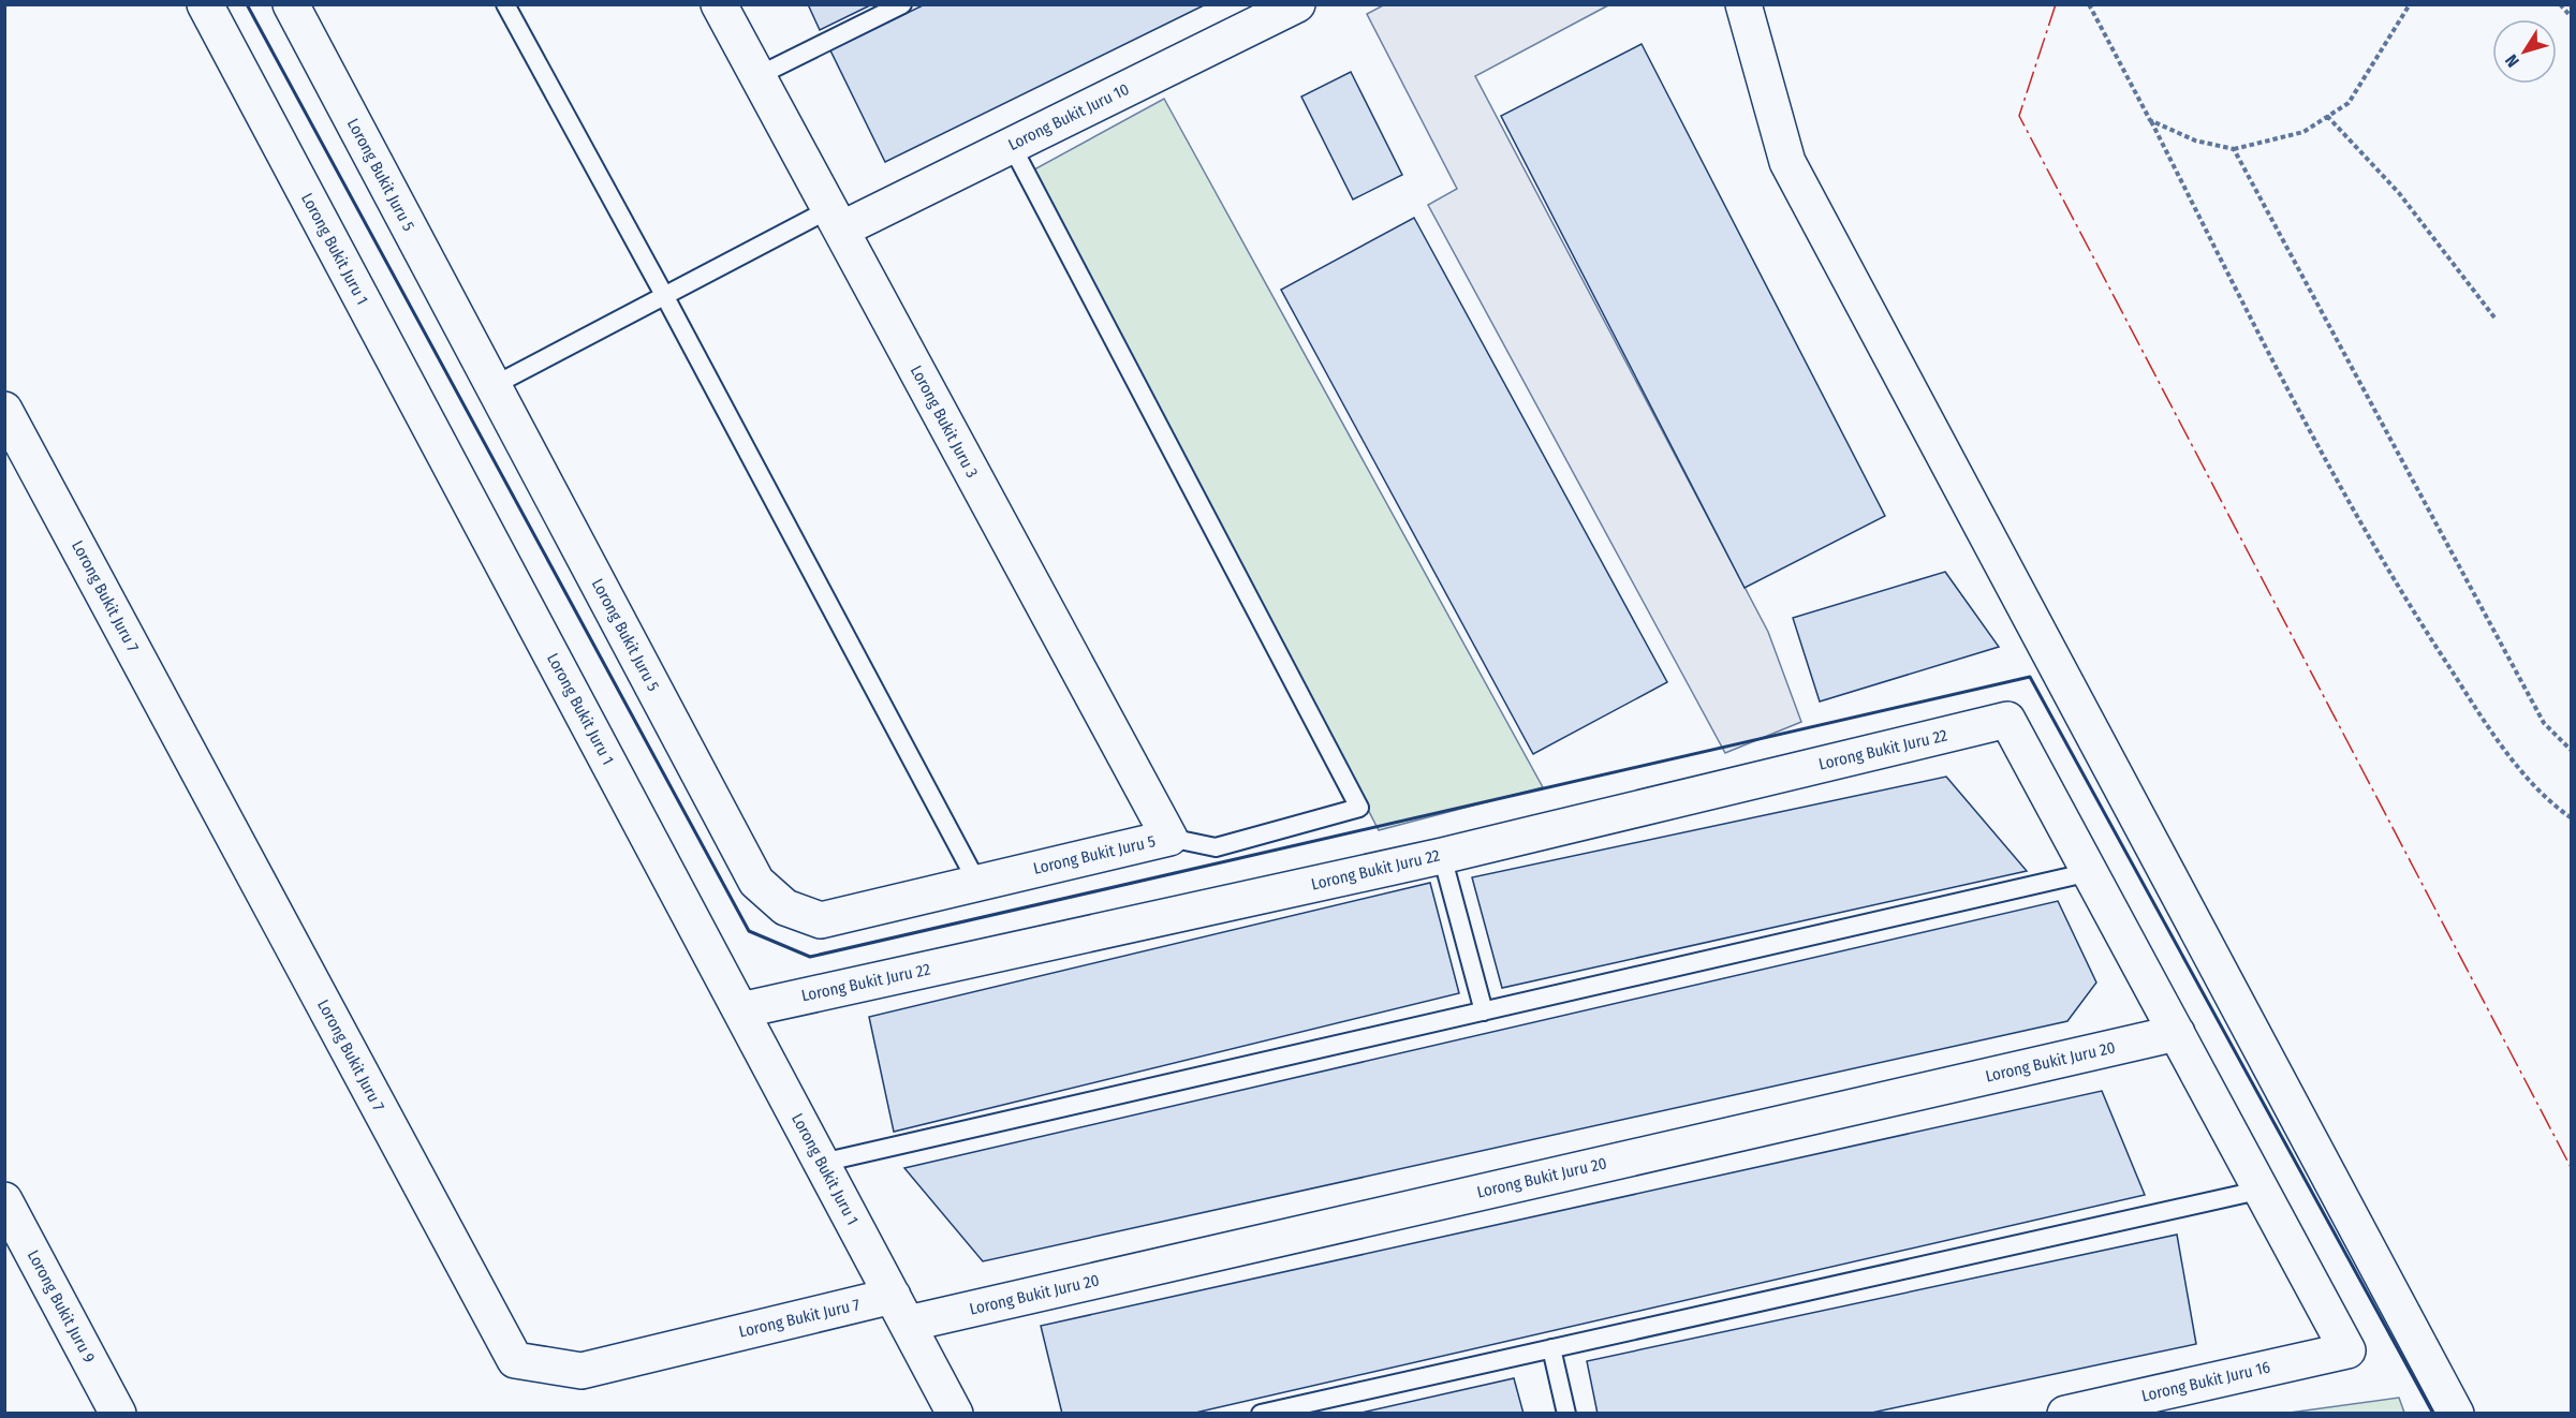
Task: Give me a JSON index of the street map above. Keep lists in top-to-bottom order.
{
  "streets": {
    "street": [
      "Lorong Bukit Juru 10",
      "Lorong Bukit Juru 5",
      "Lorong Bukit Juru 1",
      "Lorong Bukit Juru 3",
      "Lorong Bukit Juru 7",
      "Lorong Bukit Juru 22",
      "Lorong Bukit Juru 20",
      "Lorong Bukit Juru 9",
      "Lorong Bukit Juru 16"
    ]
  },
  "crossings": [
    ["Lorong Bukit Juru 10", "Lorong Bukit Juru 3"],
    ["Lorong Bukit Juru 5", "Lorong Bukit Juru 3"],
    ["Lorong Bukit Juru 1", "Lorong Bukit Juru 7"],
    ["Lorong Bukit Juru 1", "Lorong Bukit Juru 22"],
    ["Lorong Bukit Juru 1", "Lorong Bukit Juru 20"],
    ["Lorong Bukit Juru 7", "Lorong Bukit Juru 20"]
  ],
  "north": "bottom left"
}
